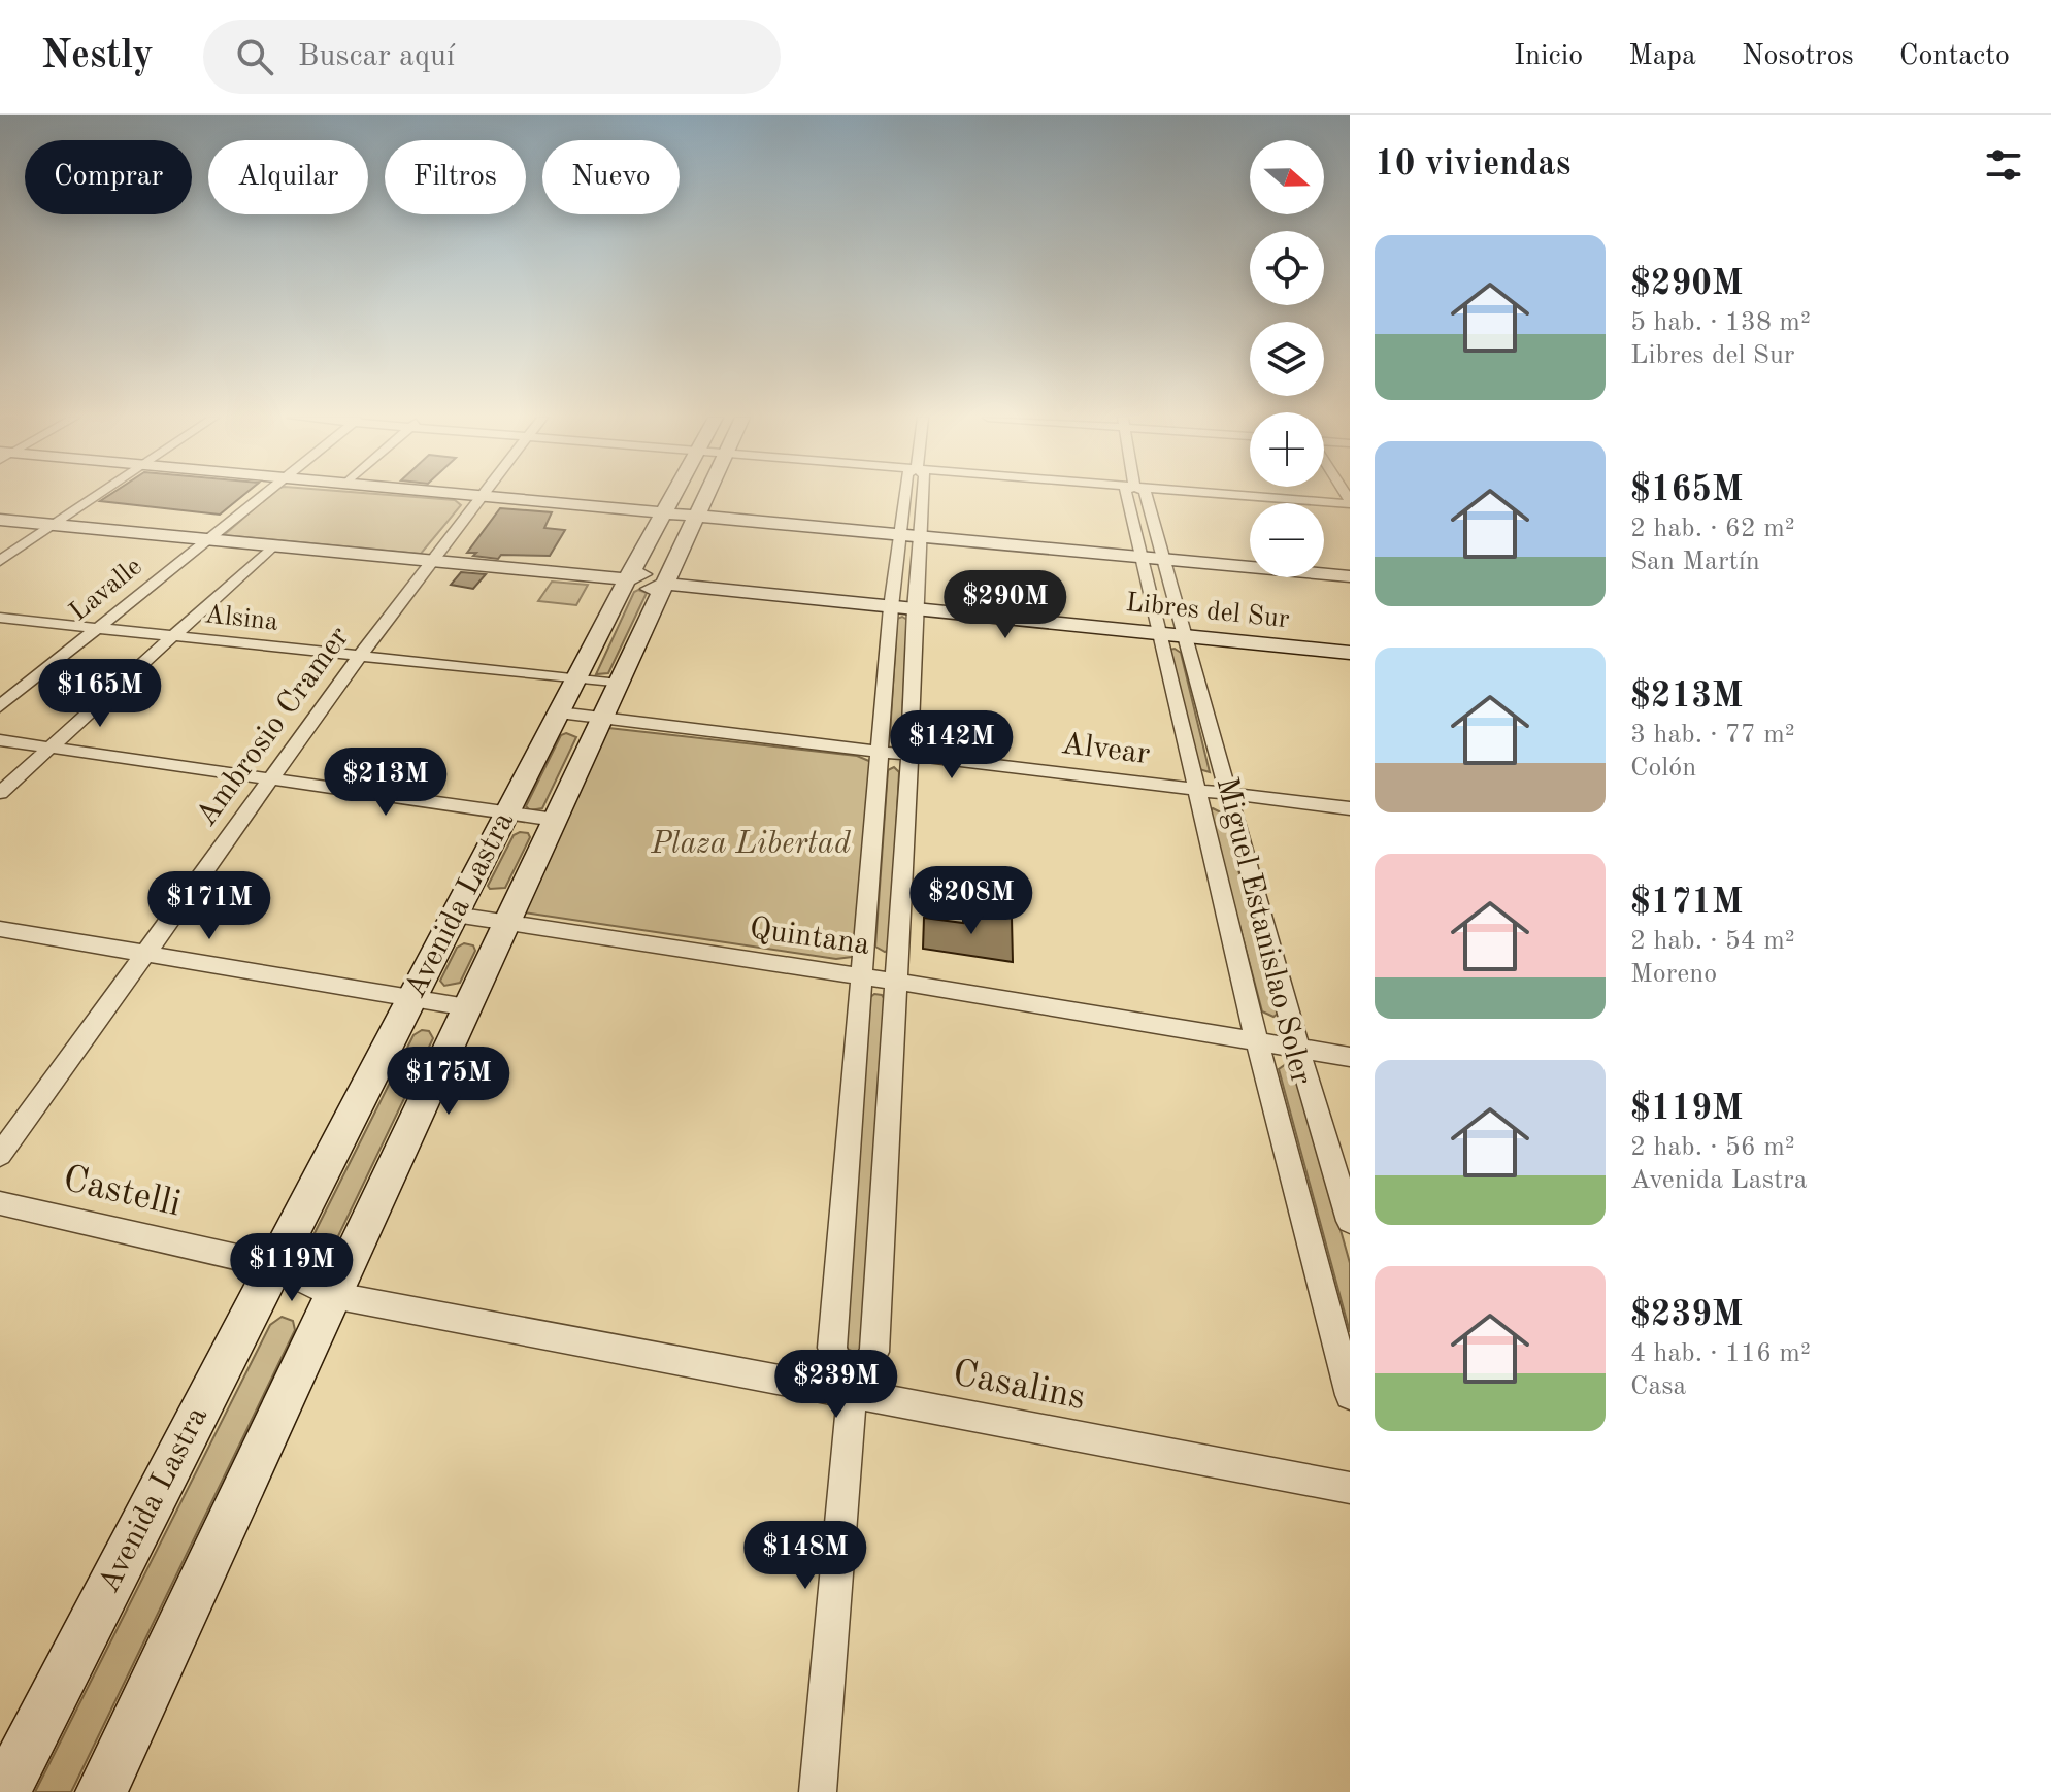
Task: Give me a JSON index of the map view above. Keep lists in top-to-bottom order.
{
  "streets": {
    "main road": ["Libres del Sur", "Avenida Lastra"],
    "street": [
      "Lavalle",
      "Alsina",
      "Ambrosio Cramer",
      "Alvear",
      "Miguel Estanislao Soler",
      "Quintana",
      "Castelli",
      "Casalins"
    ]
  },
  "crossings": [
    ["Lavalle", "Libres del Sur"],
    ["Lavalle", "Alsina"],
    ["Libres del Sur", "Ambrosio Cramer"],
    ["Libres del Sur", "Avenida Lastra"],
    ["Libres del Sur", "Miguel Estanislao Soler"],
    ["Alsina", "Ambrosio Cramer"],
    ["Alsina", "Avenida Lastra"],
    ["Alvear", "Avenida Lastra"],
    ["Alvear", "Miguel Estanislao Soler"],
    ["Avenida Lastra", "Quintana"],
    ["Avenida Lastra", "Castelli"],
    ["Avenida Lastra", "Casalins"],
    ["Miguel Estanislao Soler", "Quintana"],
    ["Castelli", "Casalins"]
  ],
  "parks": ["Plaza Libertad"],
  "north": "right",
  "page": {
    "header": "Nestly",
    "search": "Buscar aquí",
    "nav": [
      "Inicio",
      "Mapa",
      "Nosotros",
      "Contacto"
    ],
    "heading": "10 viviendas",
    "map_buttons": ["+", "−"],
    "chip": [
      "Comprar",
      "Alquilar",
      "Filtros",
      "Nuevo"
    ],
    "list": [
      {
        "name": "$290M",
        "note": "5 hab. · 138 m² · Libres del Sur"
      },
      {
        "name": "$165M",
        "note": "2 hab. · 62 m² · San Martín"
      },
      {
        "name": "$213M",
        "note": "3 hab. · 77 m² · Colón"
      },
      {
        "name": "$171M",
        "note": "2 hab. · 54 m² · Moreno"
      },
      {
        "name": "$119M",
        "note": "2 hab. · 56 m² · Avenida Lastra"
      },
      {
        "name": "$239M",
        "note": "4 hab. · 116 m² · Casa"
      }
    ],
    "price": [
      "$290M",
      "$165M",
      "$142M",
      "$213M",
      "$208M",
      "$171M",
      "$175M",
      "$119M",
      "$239M",
      "$148M"
    ]
  }
}
